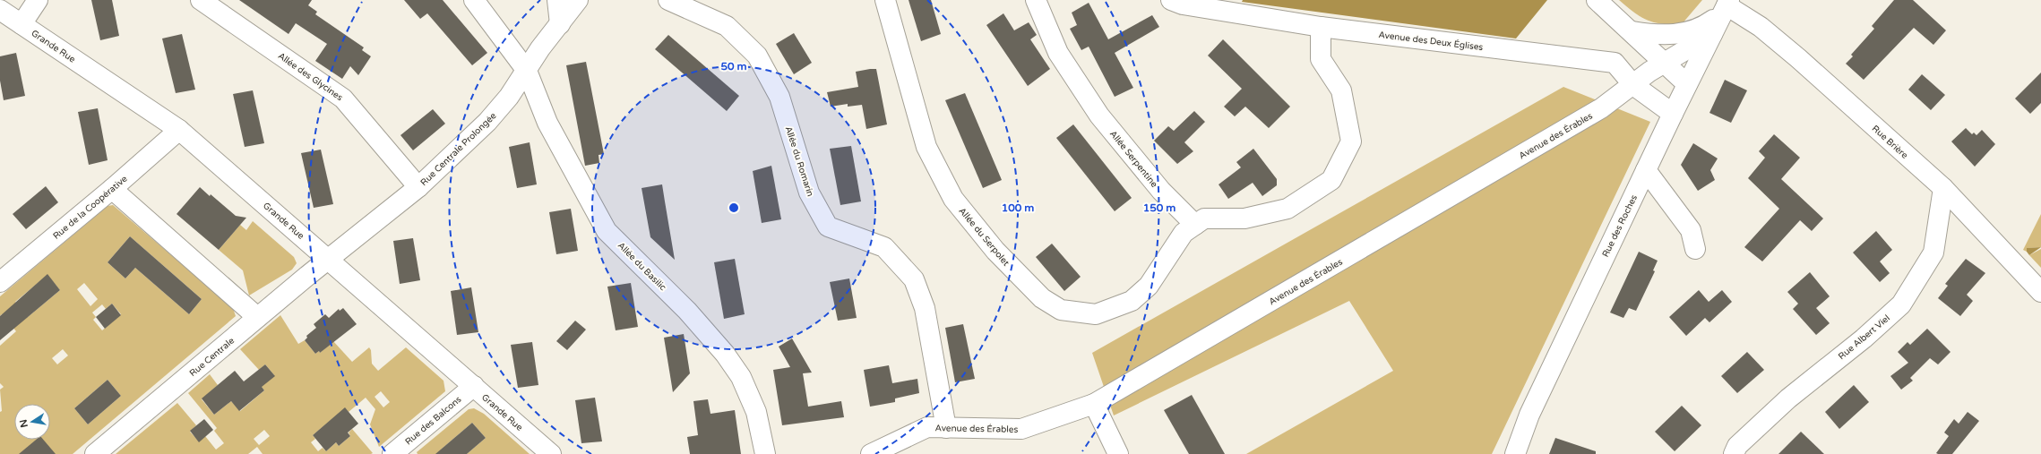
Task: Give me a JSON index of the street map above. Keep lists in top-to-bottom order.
{
  "streets": {
    "street": [
      "Avenue des Deux Églises",
      "Grande Rue",
      "Allée des Glycines",
      "Avenue des Érables",
      "Rue Brière",
      "Rue Centrale Prolongée",
      "Allée Serpentine",
      "Allée du Romarin",
      "Rue de la Coopérative",
      "Rue des Roches",
      "Allée du Serpolet",
      "Allée du Basilic",
      "Rue Albert Viel",
      "Rue Centrale",
      "Rue des Balcons"
    ]
  },
  "crossings": [
    ["Avenue des Deux Églises", "Avenue des Érables"],
    ["Avenue des Deux Églises", "Rue des Roches"],
    ["Grande Rue", "Rue Centrale Prolongée"],
    ["Grande Rue", "Rue de la Coopérative"],
    ["Grande Rue", "Rue Centrale"],
    ["Grande Rue", "Rue des Balcons"],
    ["Allée des Glycines", "Rue Centrale Prolongée"],
    ["Avenue des Érables", "Allée du Romarin"],
    ["Avenue des Érables", "Rue des Roches"],
    ["Rue Brière", "Rue des Roches"],
    ["Rue Brière", "Rue Albert Viel"],
    ["Rue Centrale Prolongée", "Allée du Basilic"],
    ["Rue Centrale Prolongée", "Rue Centrale"],
    ["Allée Serpentine", "Allée du Serpolet"]
  ],
  "north": "left",
  "rings": ["50 m", "100 m", "150 m"]
}
